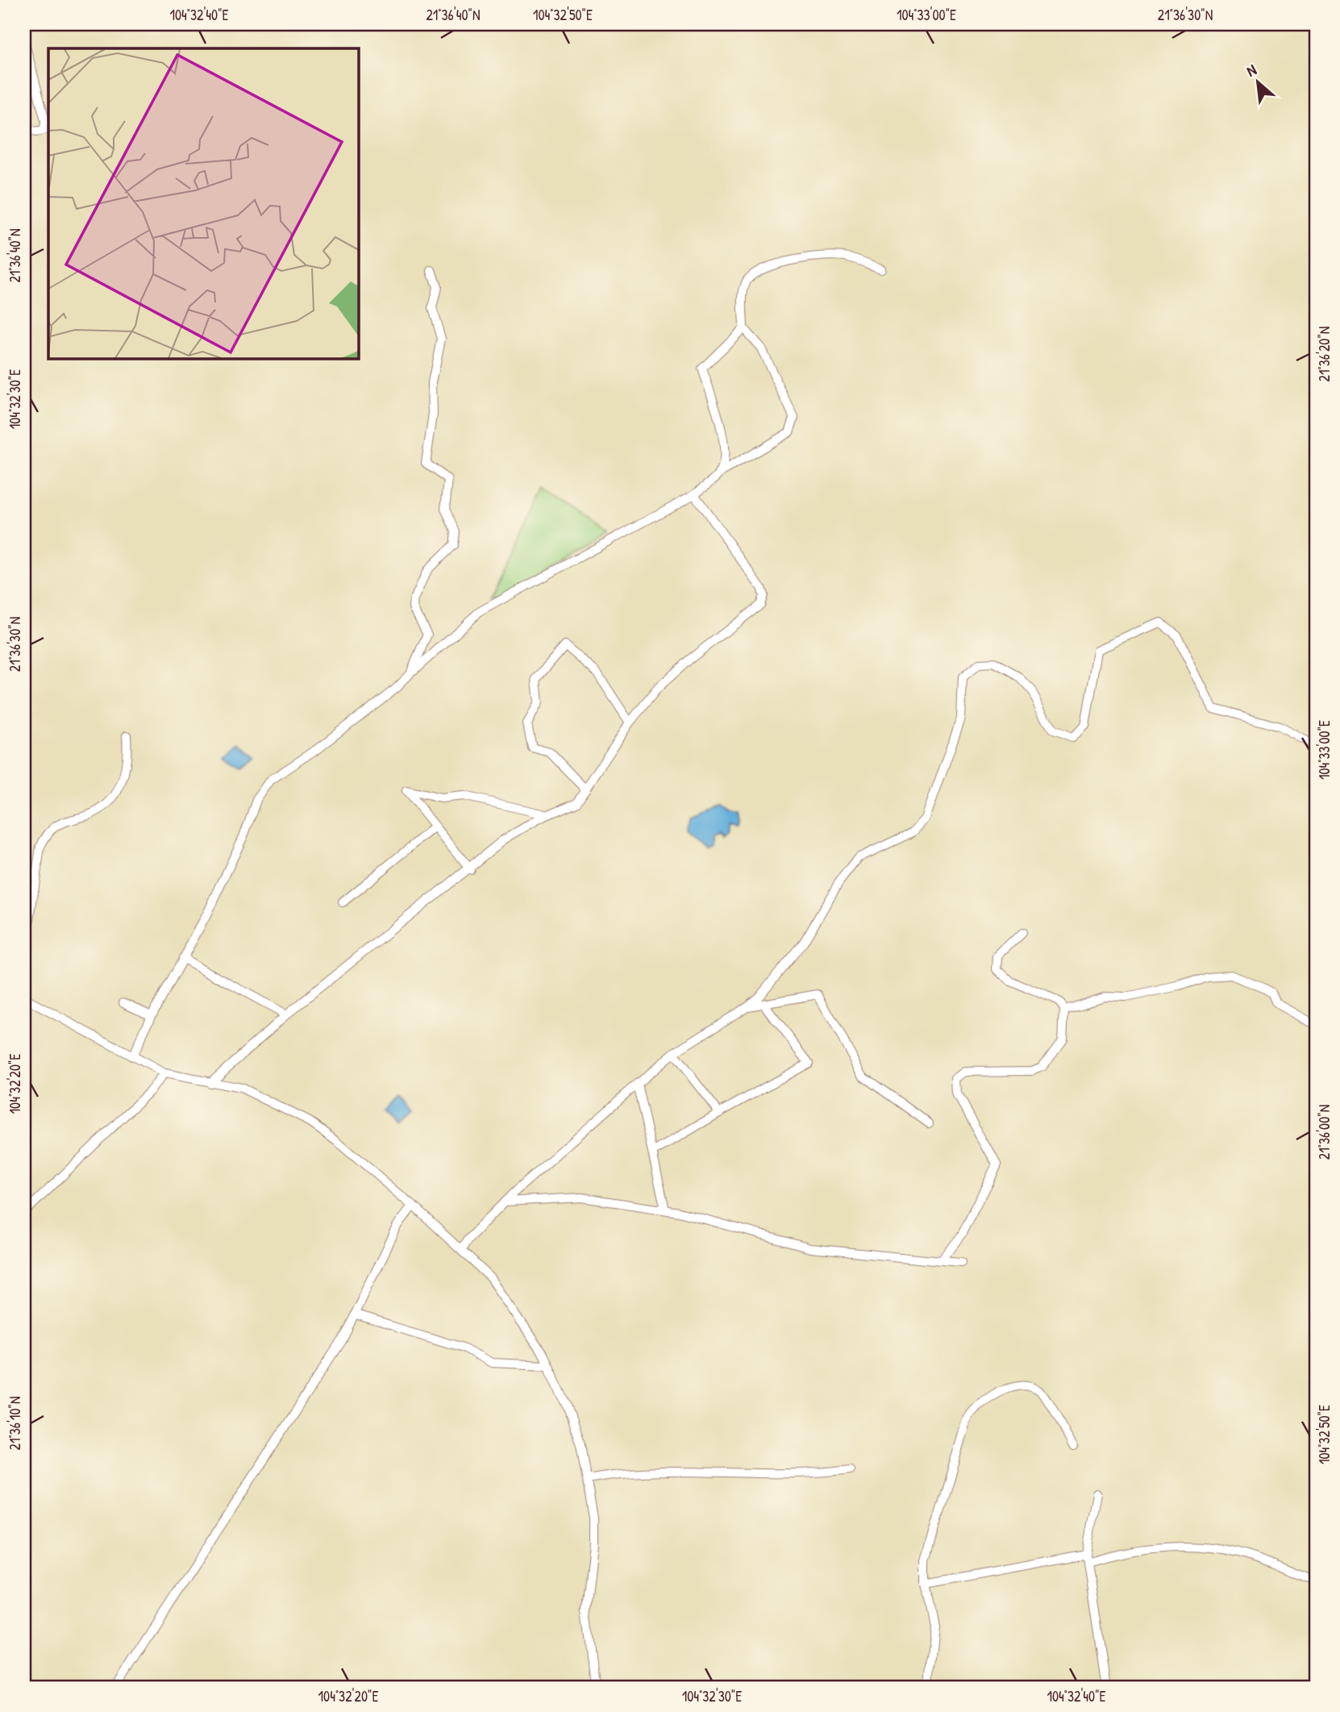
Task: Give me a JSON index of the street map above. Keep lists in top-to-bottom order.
{
  "north": "top left",
  "coordinates": [
    "104°32'40\"E",
    "21°36'40\"N",
    "104°32'50\"E",
    "104°33'00\"E",
    "21°36'30\"N",
    "21°36'20\"N",
    "104°32'30\"E",
    "104°32'20\"E",
    "21°36'00\"N",
    "21°36'10\"N"
  ]
}
